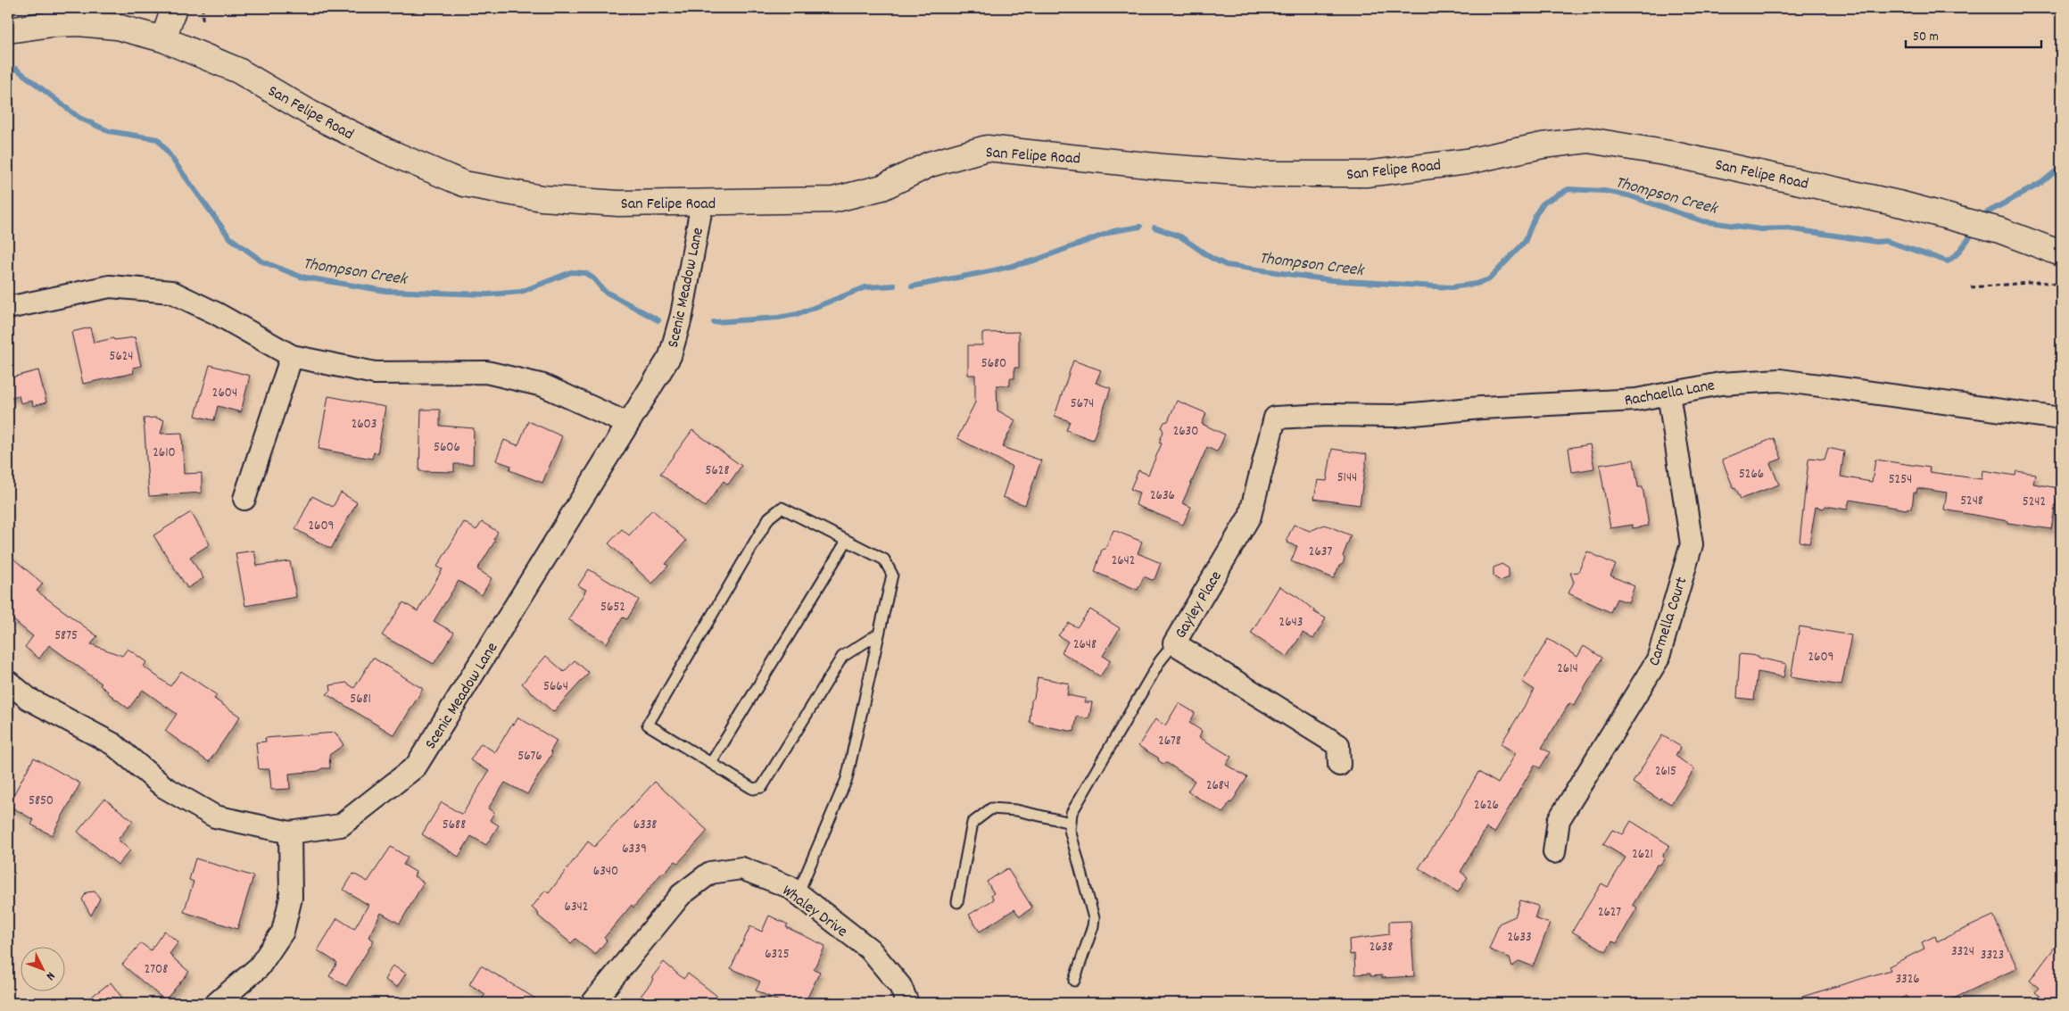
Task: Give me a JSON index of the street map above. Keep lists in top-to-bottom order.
{
  "streets": {
    "street": [
      "San Felipe Road",
      "Scenic Meadow Lane",
      "Rachaella Lane",
      "Gayley Place",
      "Carmella Court",
      "Whaley Drive"
    ]
  },
  "crossings": [
    ["San Felipe Road", "Scenic Meadow Lane"],
    ["Rachaella Lane", "Gayley Place"],
    ["Rachaella Lane", "Carmella Court"]
  ],
  "water": ["Thompson Creek"],
  "house_numbers": [
    "5624",
    "5680",
    "2604",
    "5674",
    "2603",
    "2630",
    "5606",
    "2610",
    "5628",
    "5266",
    "5144",
    "5254",
    "2636",
    "5248",
    "5242",
    "2609",
    "2637",
    "2642",
    "5652",
    "2643",
    "5875",
    "2648",
    "2609",
    "2614",
    "5664",
    "5681",
    "2678",
    "5676",
    "2615",
    "2684",
    "5850",
    "2626",
    "5688",
    "6338",
    "6339",
    "2621",
    "6340",
    "6342",
    "2627",
    "2633",
    "2638",
    "3324",
    "6325",
    "3323",
    "2708",
    "3326"
  ],
  "scale_bar": "50 m",
  "north": "bottom right"
}
